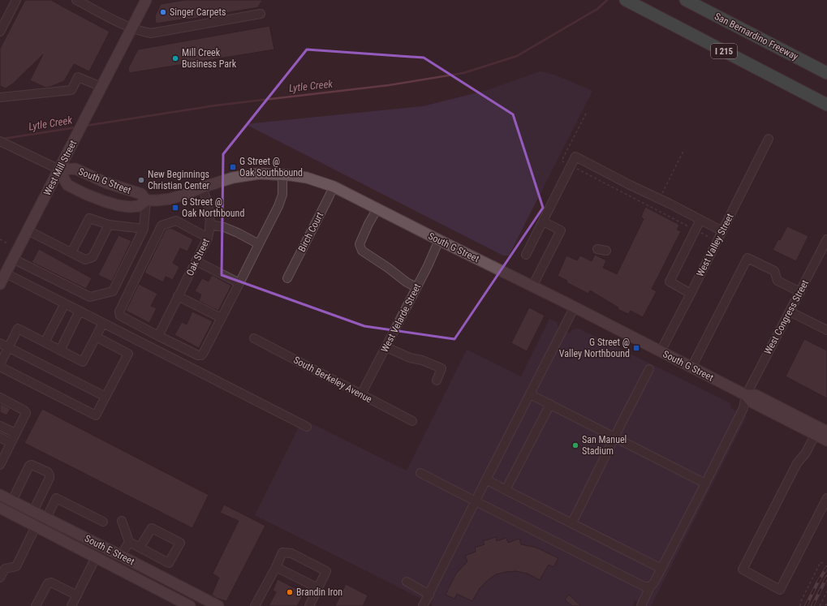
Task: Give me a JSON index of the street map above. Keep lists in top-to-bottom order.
{
  "streets": {
    "highway": ["San Bernardino Freeway", "I 215"],
    "main road": ["West Mill Street", "South G Street", "South E Street"],
    "street": [
      "Birch Court",
      "West Valley Street",
      "Oak Street",
      "West Congress Street",
      "West Velarde Street",
      "South Berkeley Avenue"
    ]
  },
  "crossings": [
    ["West Mill Street", "South G Street"],
    ["South G Street", "Birch Court"],
    ["South G Street", "West Valley Street"],
    ["South G Street", "Oak Street"],
    ["South G Street", "West Congress Street"],
    ["South G Street", "West Velarde Street"],
    ["West Velarde Street", "South Berkeley Avenue"]
  ],
  "water": ["Lytle Creek"],
  "places": {
    "other": [
      "Singer Carpets",
      "Mill Creek Business Park",
      "New Beginnings Christian Center",
      "San Manuel Stadium",
      "Brandin Iron"
    ],
    "transit": ["G Street @ Oak Southbound", "G Street @ Oak Northbound", "G Street @ Valley Northbound"]
  }
}
